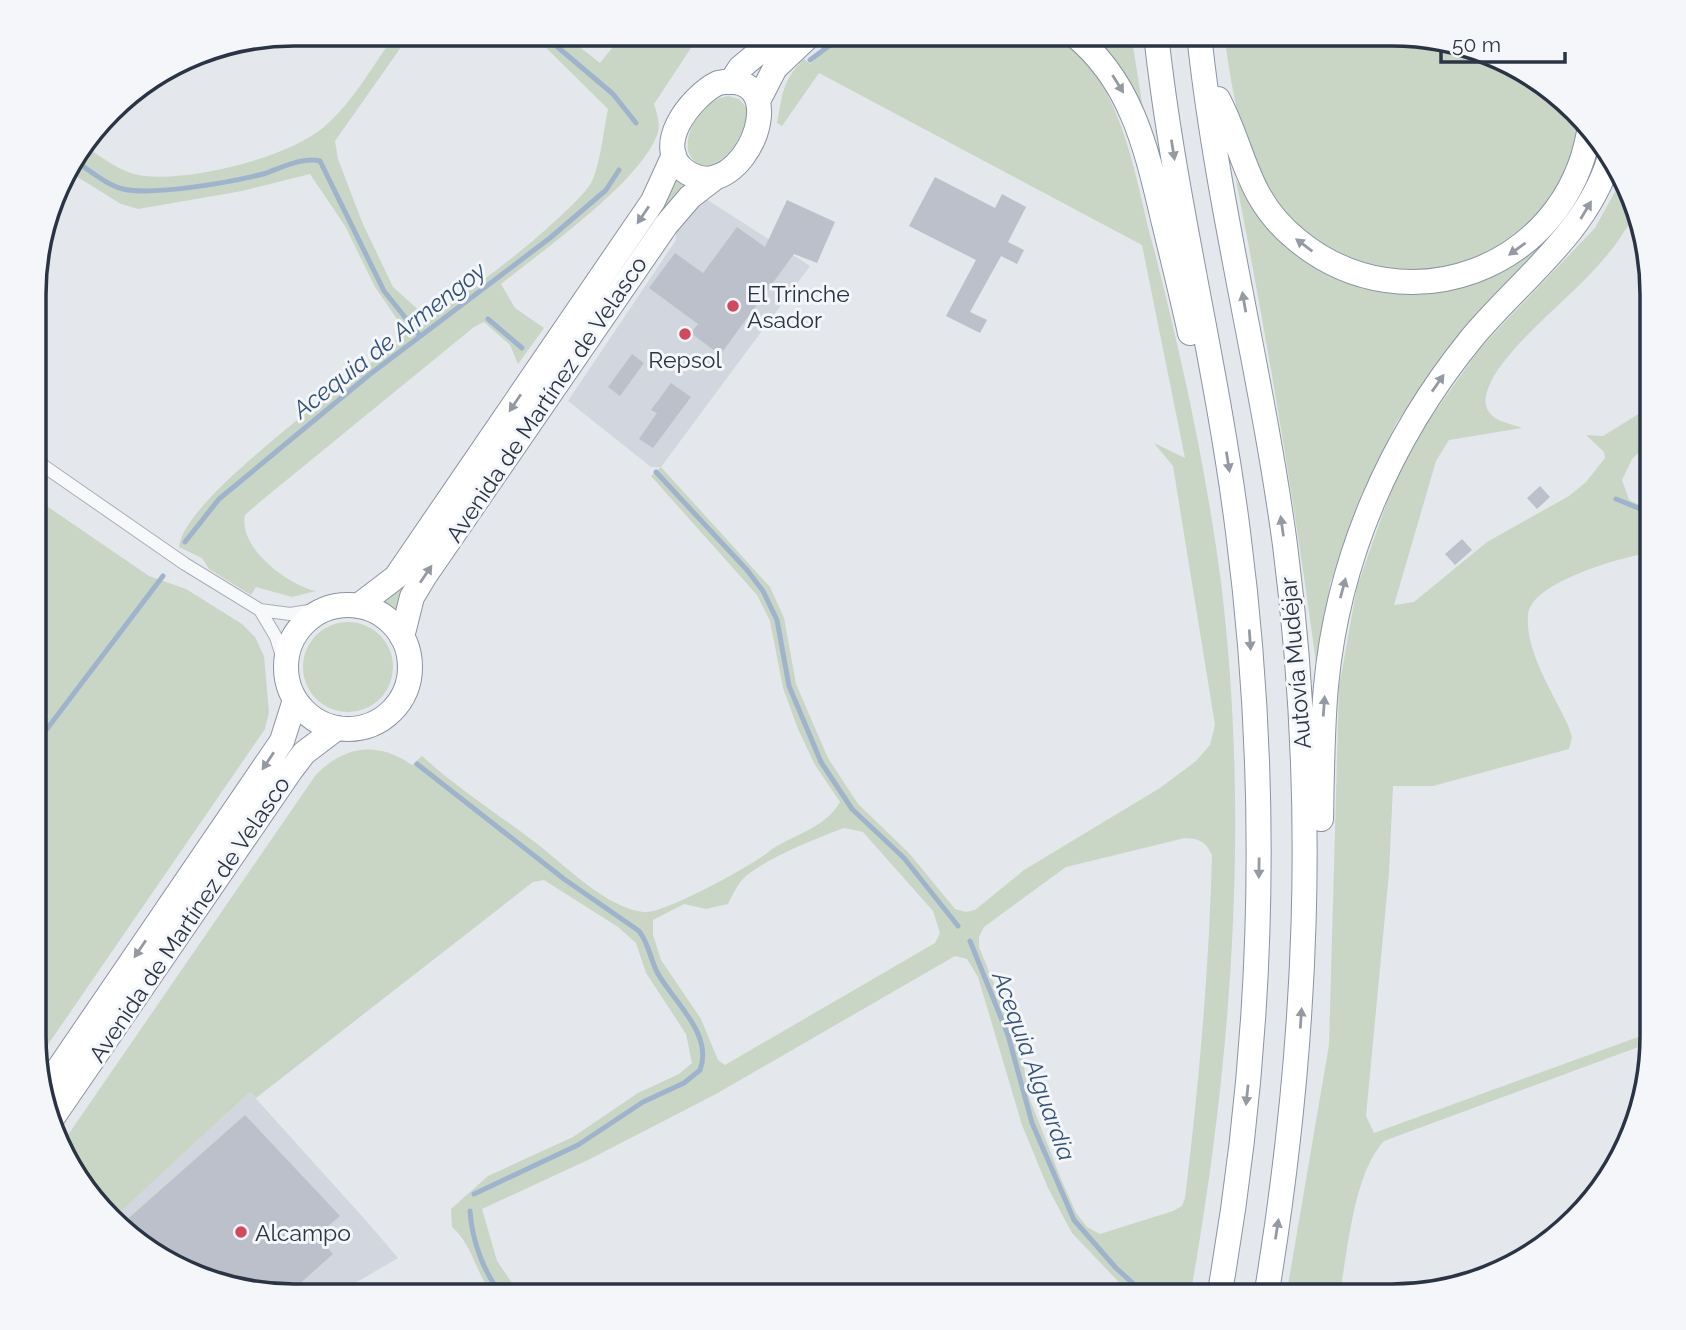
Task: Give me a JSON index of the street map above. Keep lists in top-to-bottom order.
{
  "streets": {
    "highway": ["Avenida de Martínez de Velasco", "Autovía Mudéjar"]
  },
  "water": ["Acequia de Armengoy", "Acequia Alguardia"],
  "places": ["El Trinche Asador", "Repsol", "Alcampo"],
  "scale_bar": "50 m"
}
